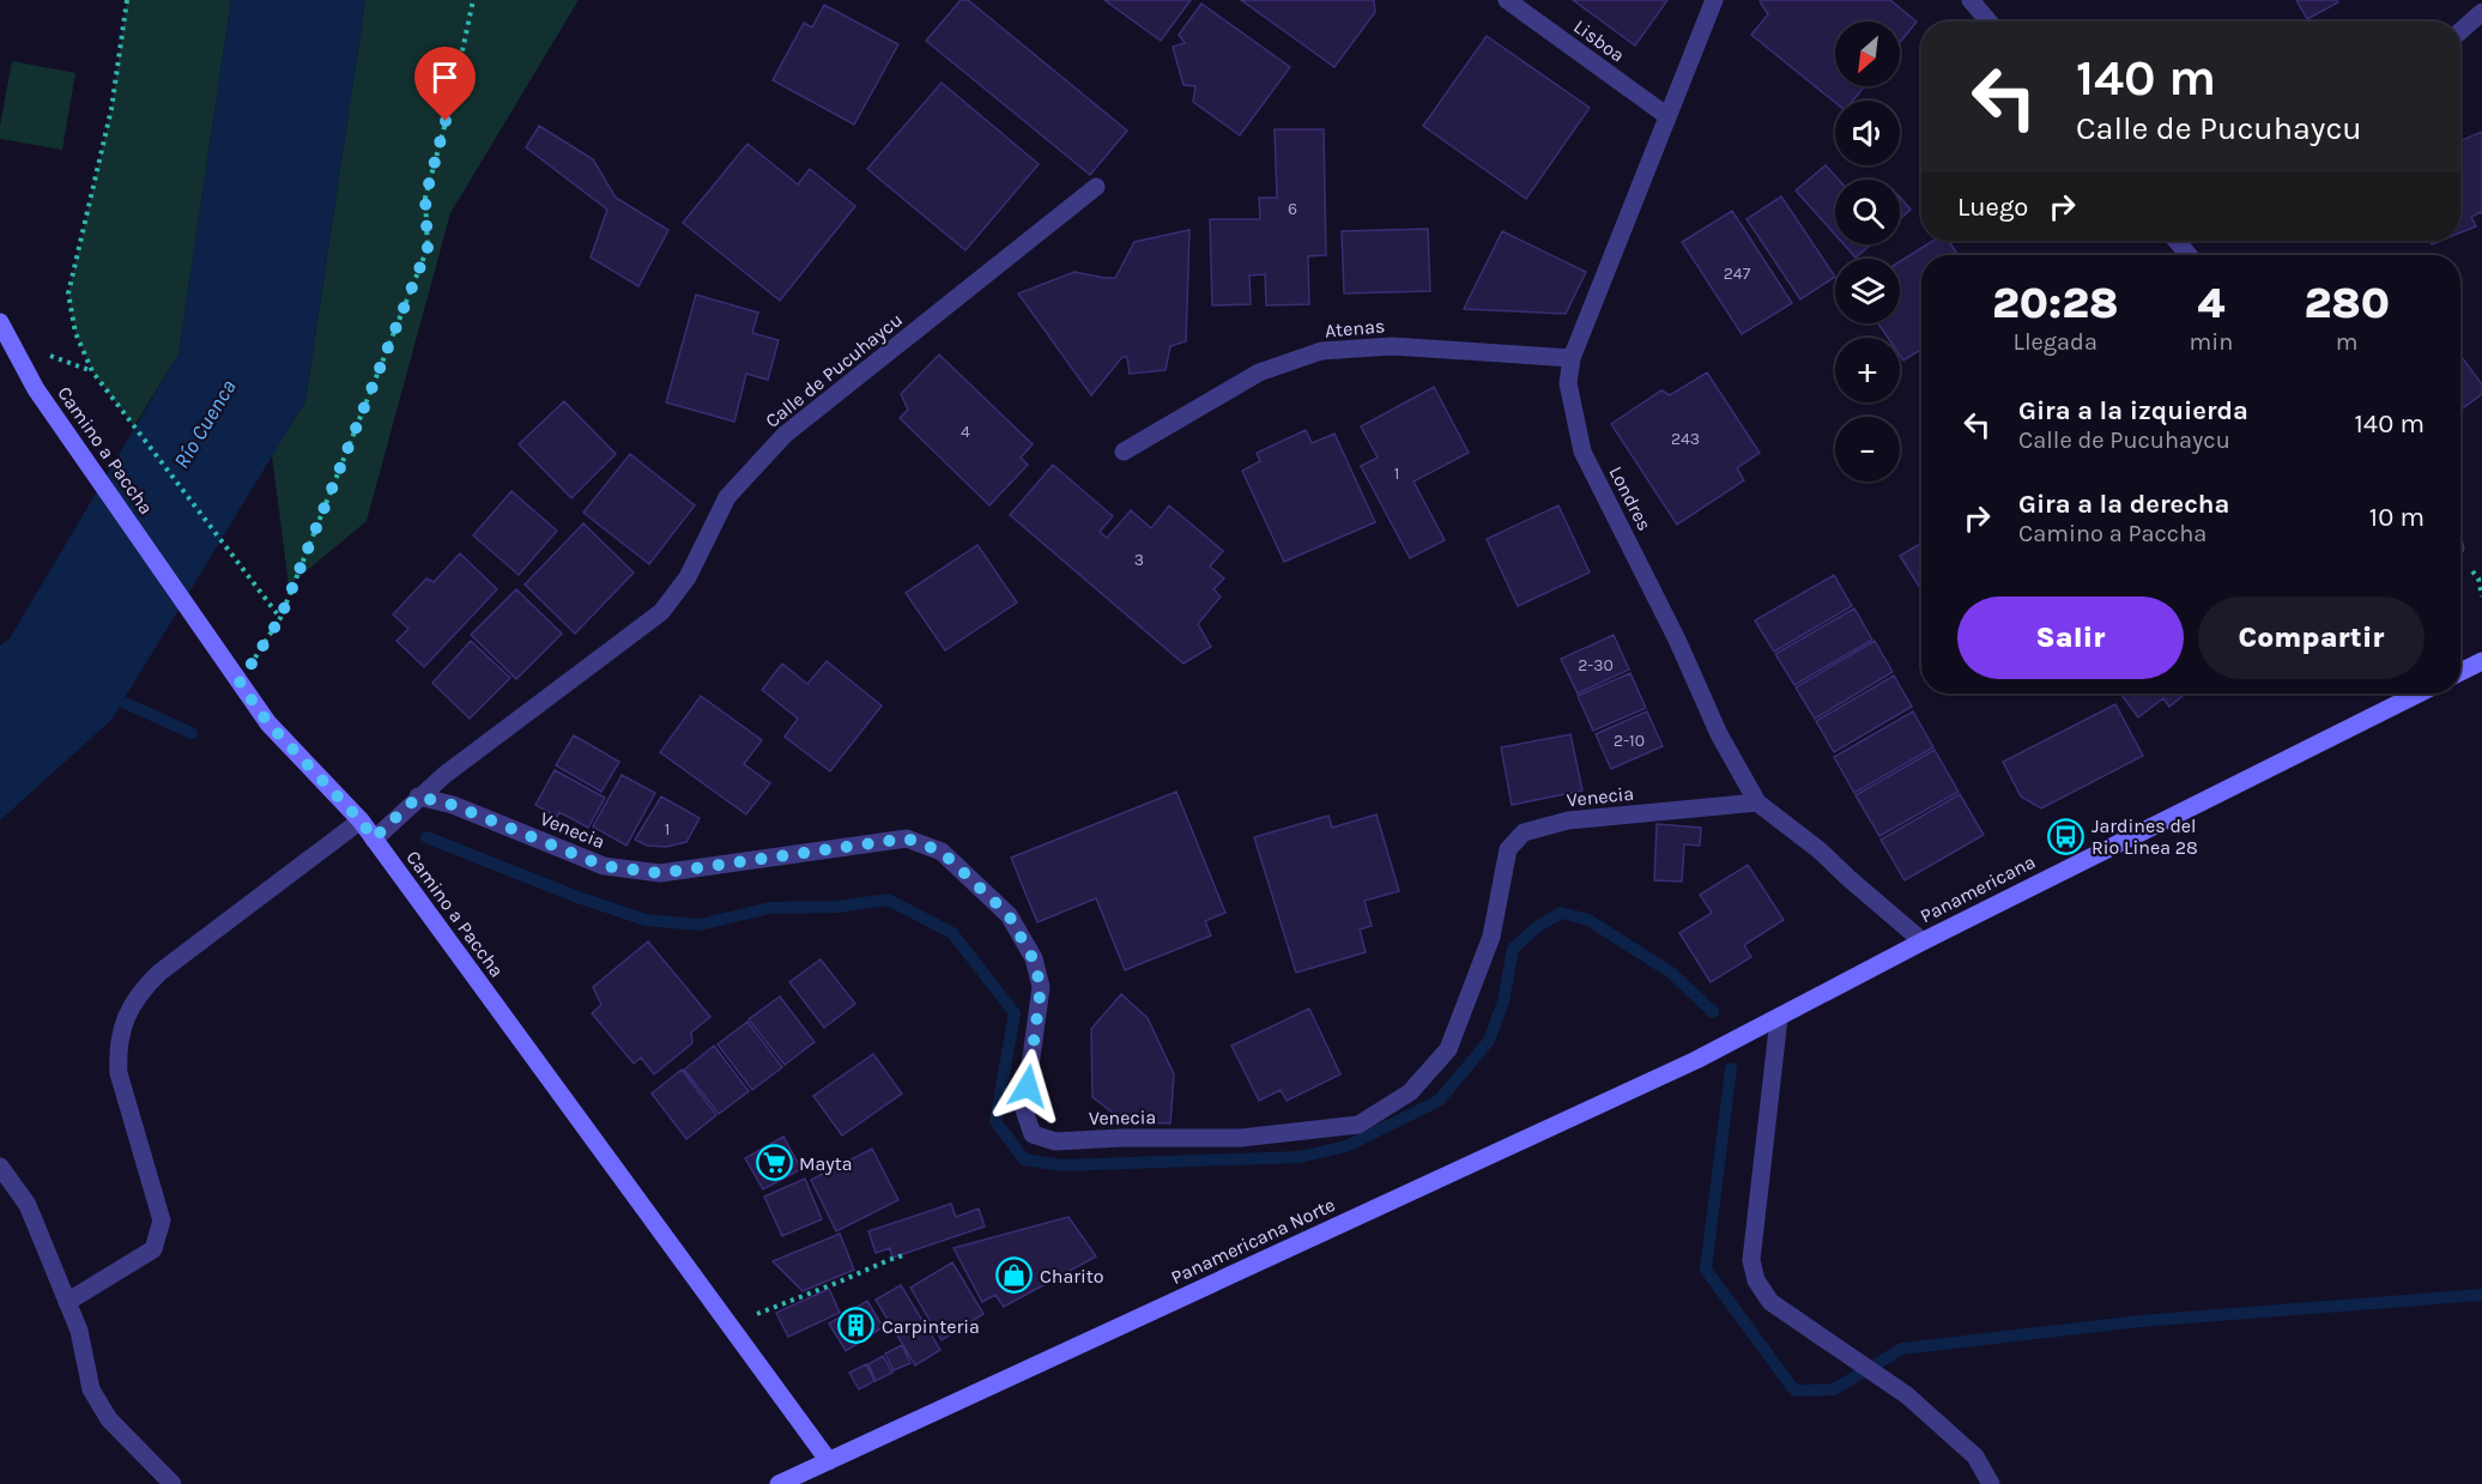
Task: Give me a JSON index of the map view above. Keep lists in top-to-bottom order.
{
  "streets": {
    "main road": ["Camino a Paccha", "Panamericana", "Panamericana Norte"],
    "street": [
      "Lisboa",
      "Atenas",
      "Calle de Pucuhaycu",
      "Londres",
      "Venecia"
    ]
  },
  "crossings": [
    ["Lisboa", "Londres"],
    ["Atenas", "Londres"],
    ["Calle de Pucuhaycu", "Camino a Paccha"],
    ["Calle de Pucuhaycu", "Venecia"],
    ["Camino a Paccha", "Panamericana Norte"],
    ["Londres", "Venecia"],
    ["Londres", "Panamericana"],
    ["Panamericana", "Panamericana Norte"]
  ],
  "water": ["Río Cuenca"],
  "places": {
    "bus stop": ["Jardines del Rio Linea 28"],
    "supermarket": ["Mayta"],
    "shop": ["Charito"],
    "building": ["Carpinteria"]
  },
  "house_numbers": [
    "6",
    "247",
    "4",
    "243",
    "1",
    "3",
    "2-30",
    "2-10",
    "1"
  ],
  "north": "bottom left",
  "page": {
    "map_buttons": ["+", "−"],
    "turn": ["140 m", "Calle de Pucuhaycu"],
    "then": "Luego",
    "eta": [
      "20:28",
      "Llegada",
      "4",
      "min",
      "280",
      "m"
    ],
    "list": [
      {
        "name": "Gira a la izquierda",
        "note": "Calle de Pucuhaycu",
        "value": "140 m"
      },
      {
        "name": "Gira a la derecha",
        "note": "Camino a Paccha",
        "value": "10 m"
      }
    ],
    "buttons": ["Salir", "Compartir"]
  }
}
